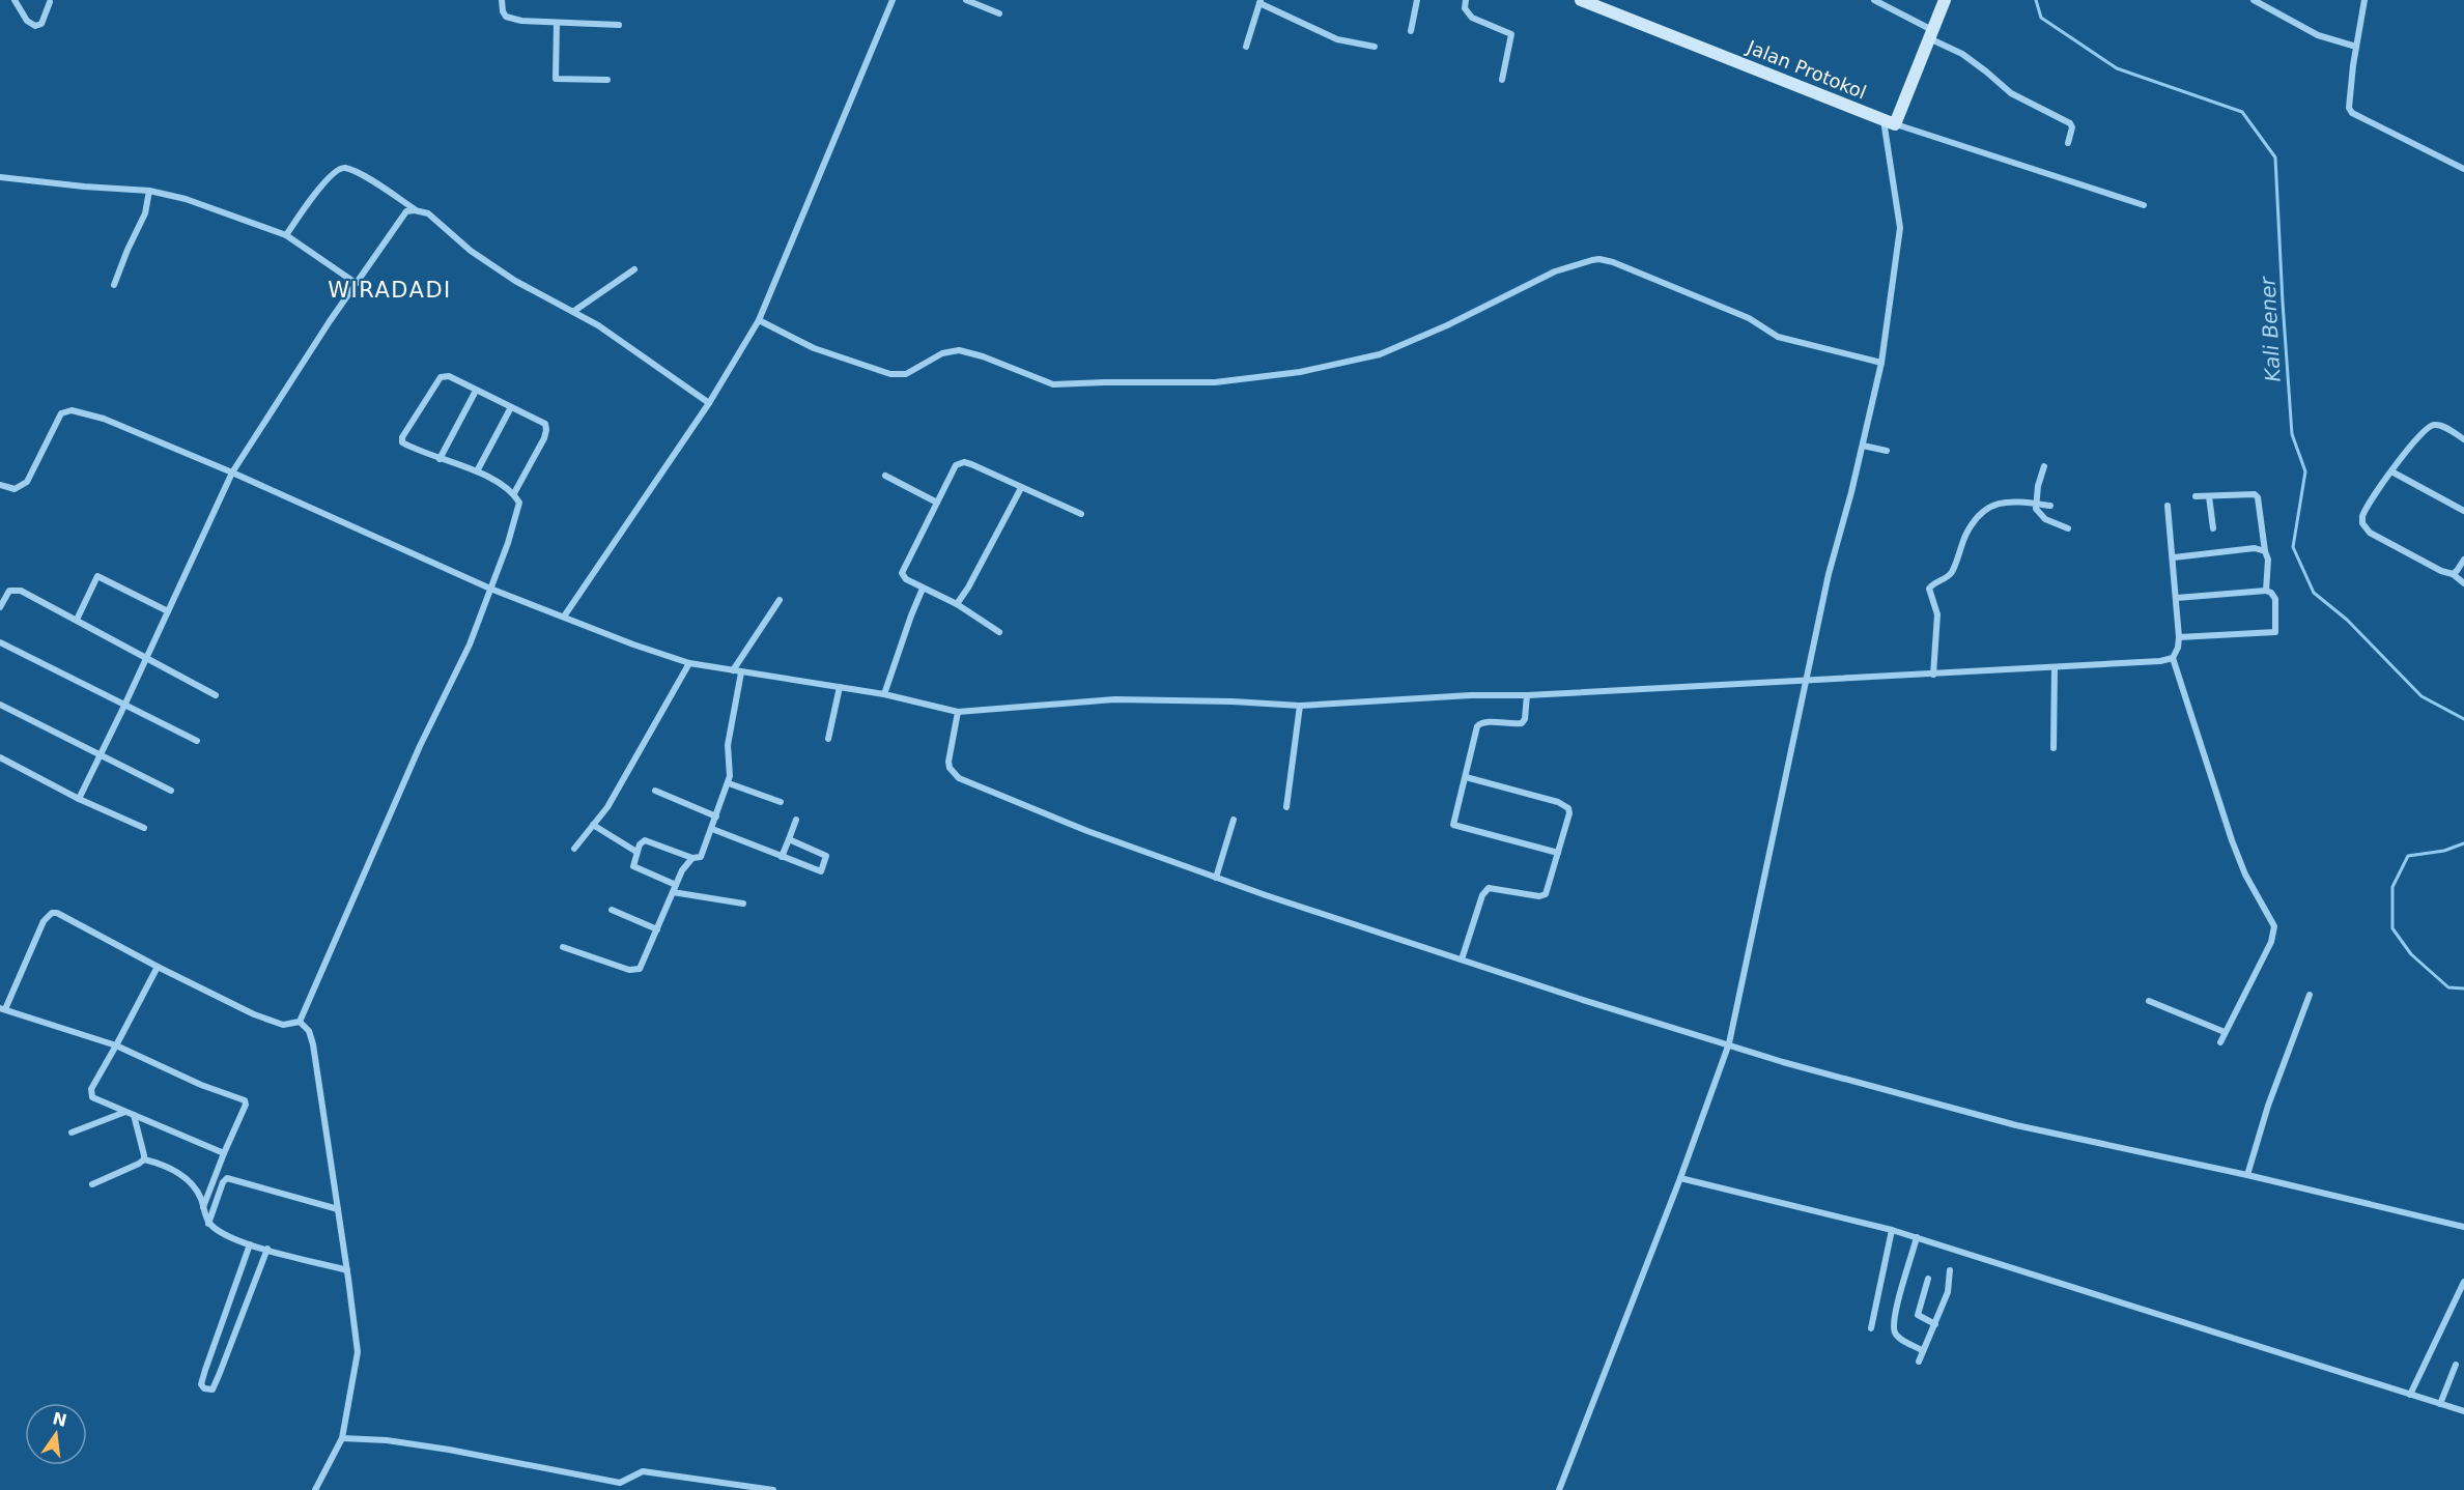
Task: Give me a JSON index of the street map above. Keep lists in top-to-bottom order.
{
  "streets": {
    "street": ["Jalan Protokol"]
  },
  "districts": ["WIRADADI"],
  "water": ["Kali Bener"],
  "north": "top"
}
